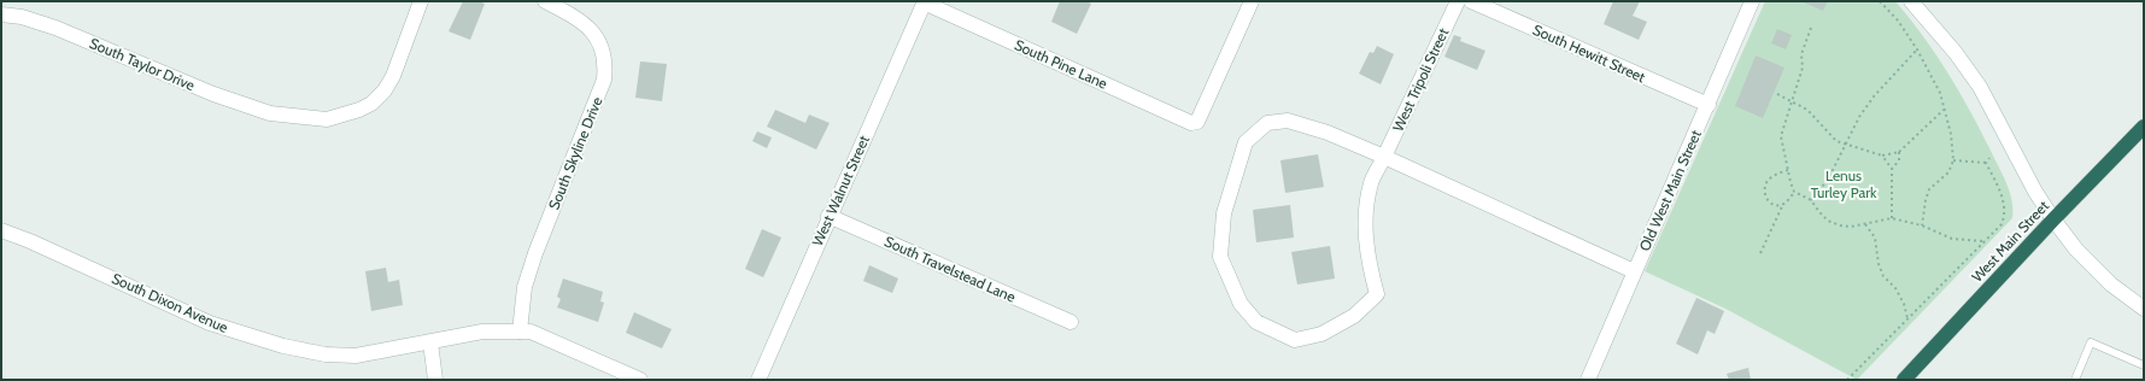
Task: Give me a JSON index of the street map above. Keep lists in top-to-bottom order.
{
  "streets": {
    "highway": ["West Main Street"],
    "street": [
      "South Hewitt Street",
      "South Taylor Drive",
      "South Pine Lane",
      "West Tripoli Street",
      "South Skyline Drive",
      "West Walnut Street",
      "Old West Main Street",
      "South Travelstead Lane",
      "South Dixon Avenue"
    ]
  },
  "crossings": [
    ["South Hewitt Street", "Old West Main Street"],
    ["South Pine Lane", "West Walnut Street"],
    ["South Skyline Drive", "South Dixon Avenue"],
    ["West Walnut Street", "South Travelstead Lane"]
  ],
  "parks": ["Lenus Turley Park"]
}
